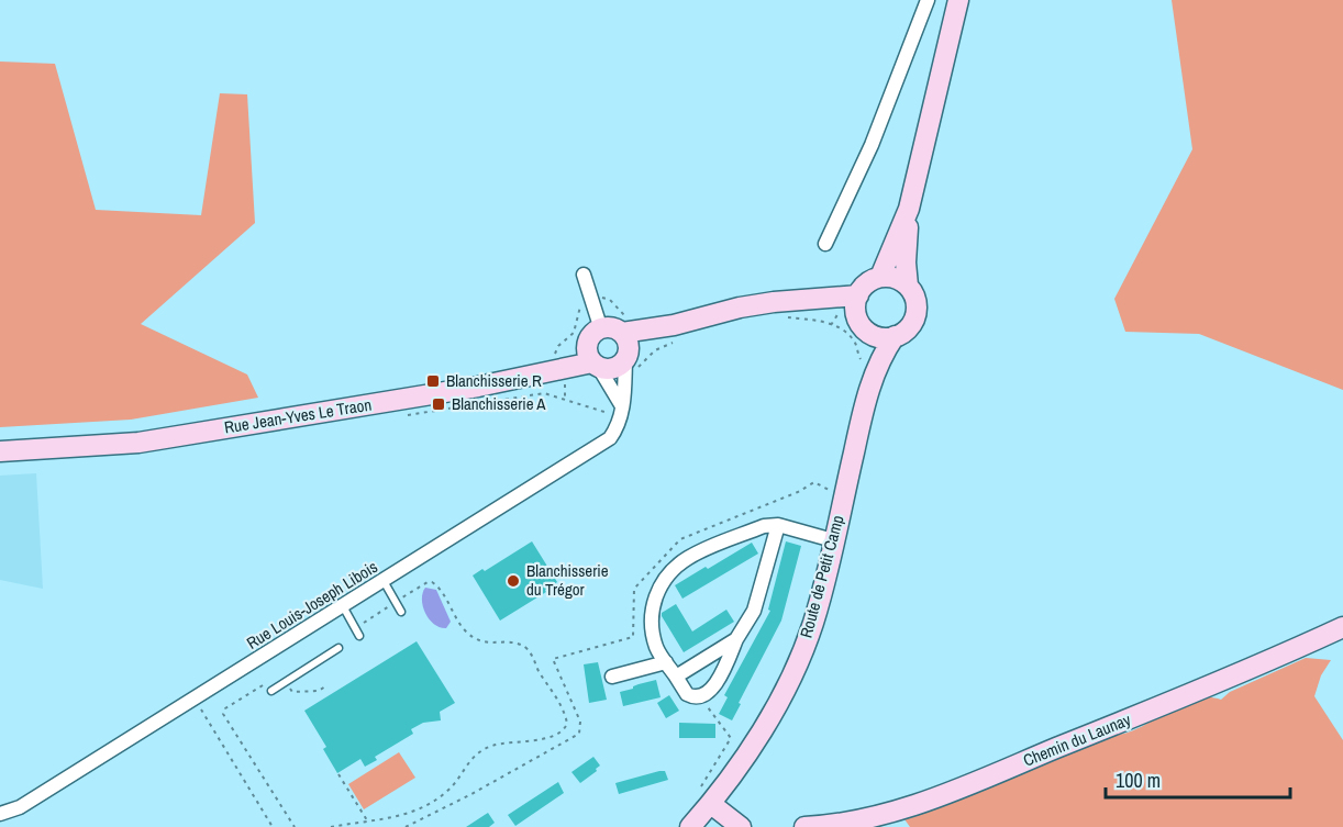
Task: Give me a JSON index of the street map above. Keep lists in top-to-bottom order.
{
  "streets": {
    "main road": ["Rue Jean-Yves Le Traon", "Route de Petit Camp", "Chemin du Launay"],
    "street": ["Rue Louis-Joseph Libois"]
  },
  "places": {
    "transit": ["Blanchisserie R", "Blanchisserie A"],
    "other": ["Blanchisserie du Trégor"]
  },
  "scale_bar": "100 m"
}
